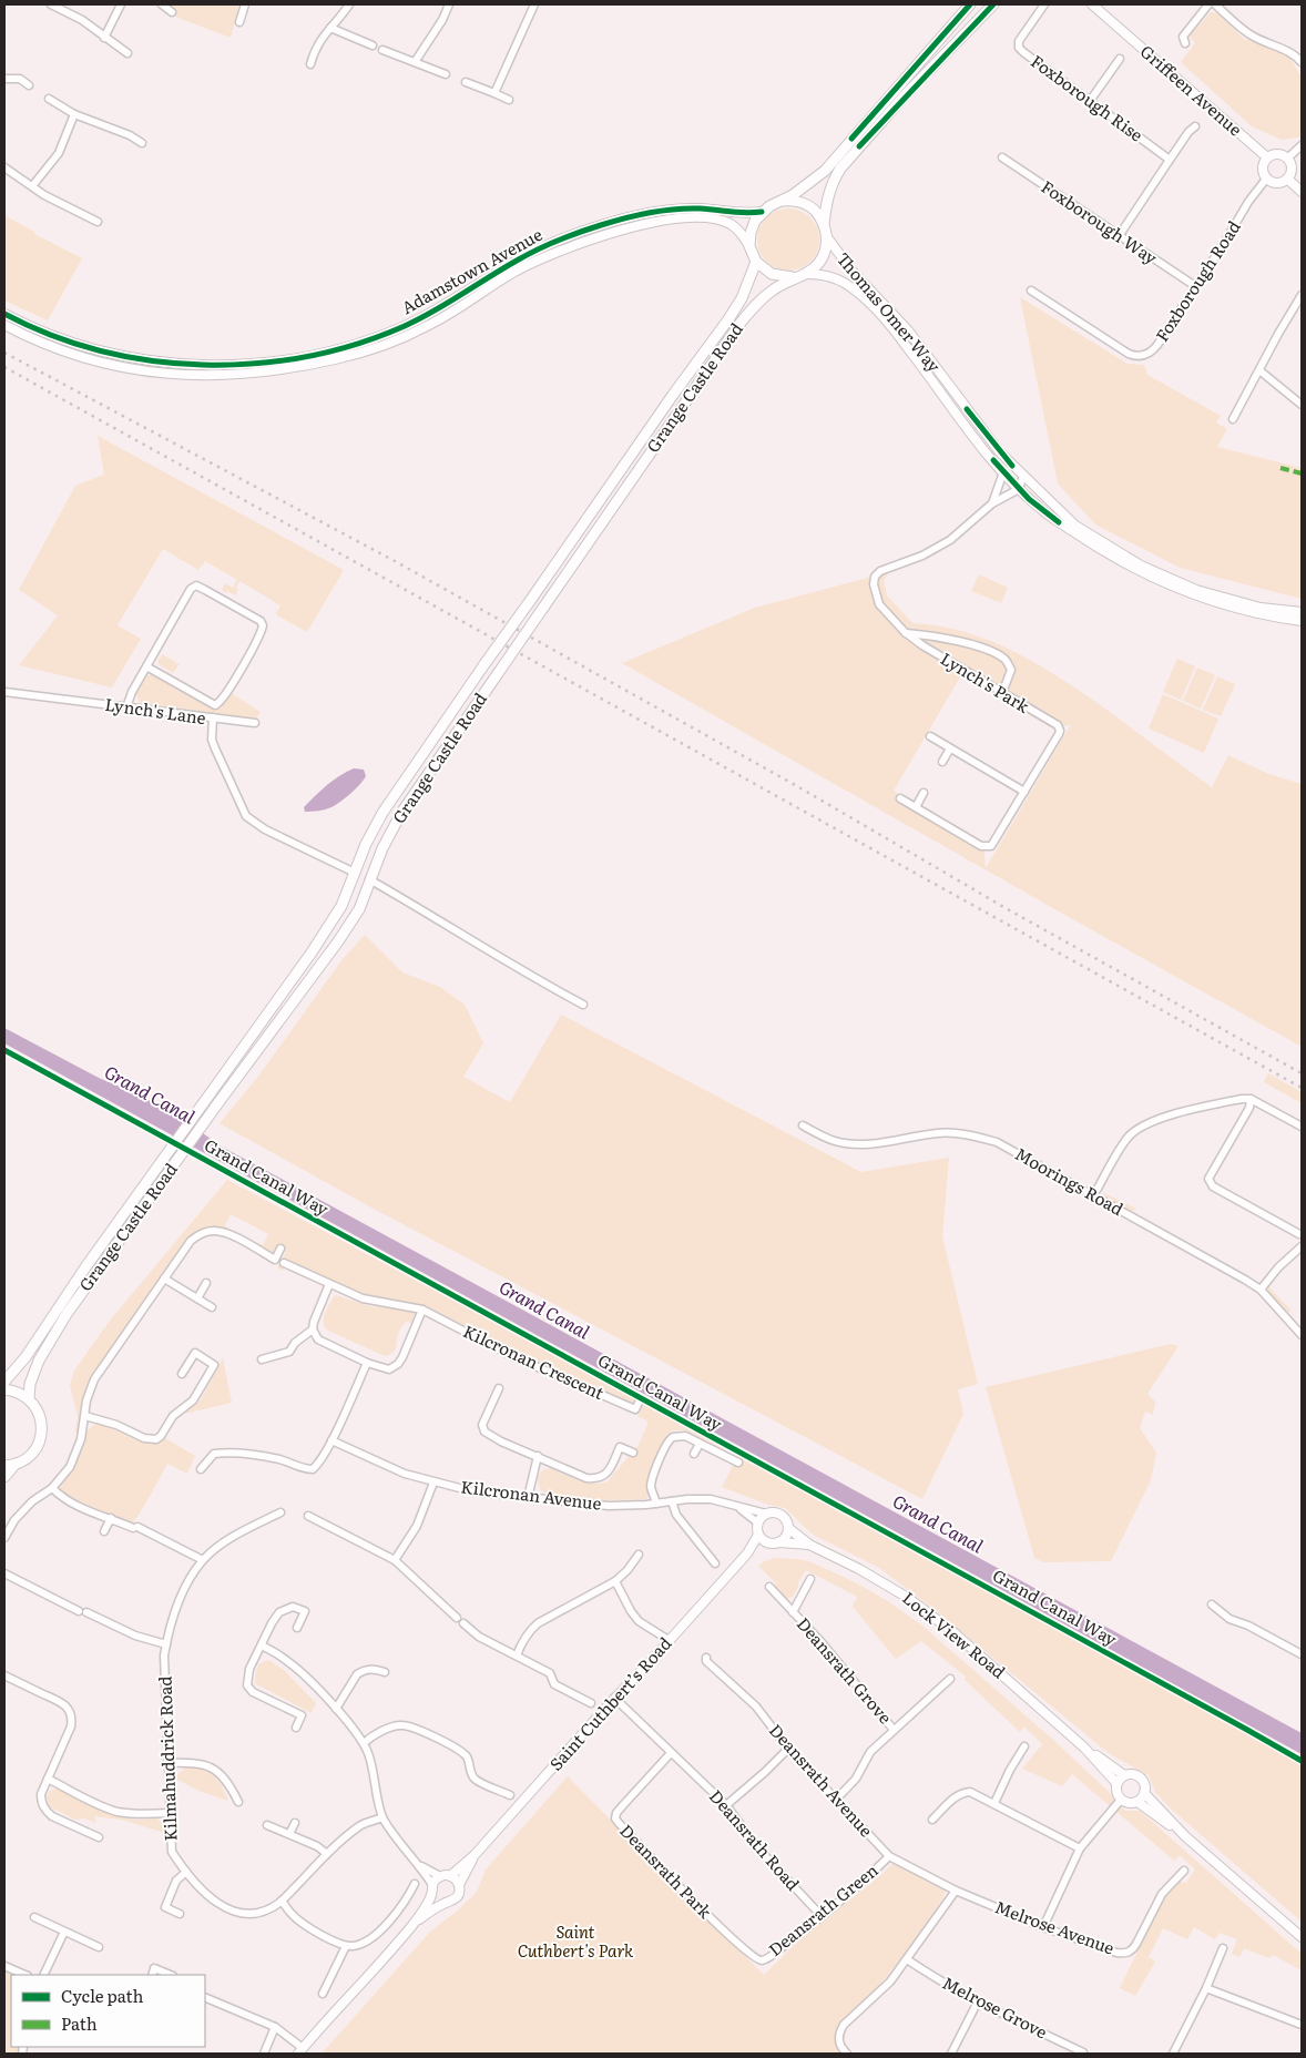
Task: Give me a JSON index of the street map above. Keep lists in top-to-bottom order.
{
  "streets": {
    "main road": ["Grange Castle Road"],
    "street": [
      "Griffeen Avenue",
      "Foxborough Rise",
      "Foxborough Way",
      "Adamstown Avenue",
      "Foxborough Road",
      "Thomas Omer Way",
      "Lynch's Park",
      "Lynch's Lane",
      "Moorings Road",
      "Kilcronan Crescent",
      "Kilcronan Avenue",
      "Lock View Road",
      "Deansrath Grove",
      "Saint Cuthbert’s Road",
      "Kilmahuddrick Road",
      "Deansrath Avenue",
      "Deansrath Road",
      "Deansrath Park",
      "Deansrath Green",
      "Melrose Avenue",
      "Melrose Grove"
    ],
    "cycle path": ["Grand Canal Way"]
  },
  "crossings": [
    ["Griffeen Avenue", "Foxborough Road"],
    ["Foxborough Way", "Foxborough Road"],
    ["Adamstown Avenue", "Thomas Omer Way"],
    ["Adamstown Avenue", "Grange Castle Road"],
    ["Thomas Omer Way", "Grange Castle Road"],
    ["Grange Castle Road", "Lynch's Lane"],
    ["Kilcronan Avenue", "Lock View Road"],
    ["Kilcronan Avenue", "Saint Cuthbert’s Road"],
    ["Lock View Road", "Saint Cuthbert’s Road"],
    ["Saint Cuthbert’s Road", "Deansrath Road"],
    ["Deansrath Avenue", "Deansrath Green"],
    ["Deansrath Avenue", "Melrose Avenue"],
    ["Deansrath Road", "Deansrath Park"],
    ["Deansrath Road", "Deansrath Green"],
    ["Deansrath Park", "Deansrath Green"]
  ],
  "water": ["Grand Canal"],
  "parks": ["Saint Cuthbert's Park"],
  "legend": ["Cycle path", "Path"]
}
